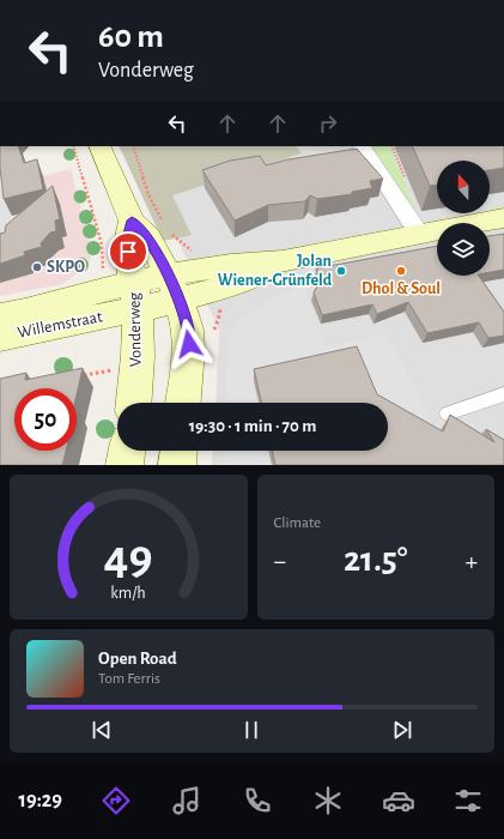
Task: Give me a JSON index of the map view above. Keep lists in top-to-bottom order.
{
  "streets": {
    "street": ["Willemstraat", "Vonderweg"]
  },
  "crossings": [
    ["Willemstraat", "Vonderweg"]
  ],
  "places": ["SKPO", "Jolan Wiener-Grünfeld", "Dhol & Soul"],
  "north": "top",
  "page": {
    "turn": ["60 m", "Vonderweg"],
    "limit": "50",
    "trip": "19:30 · 1 min · 70 m",
    "tile": "Climate",
    "heat": ["−", "21.5°", "+"],
    "song": ["Open Road", "Tom Ferris"],
    "tabs": "19:29",
    "gauge": ["49", "km/h"]
  }
}
